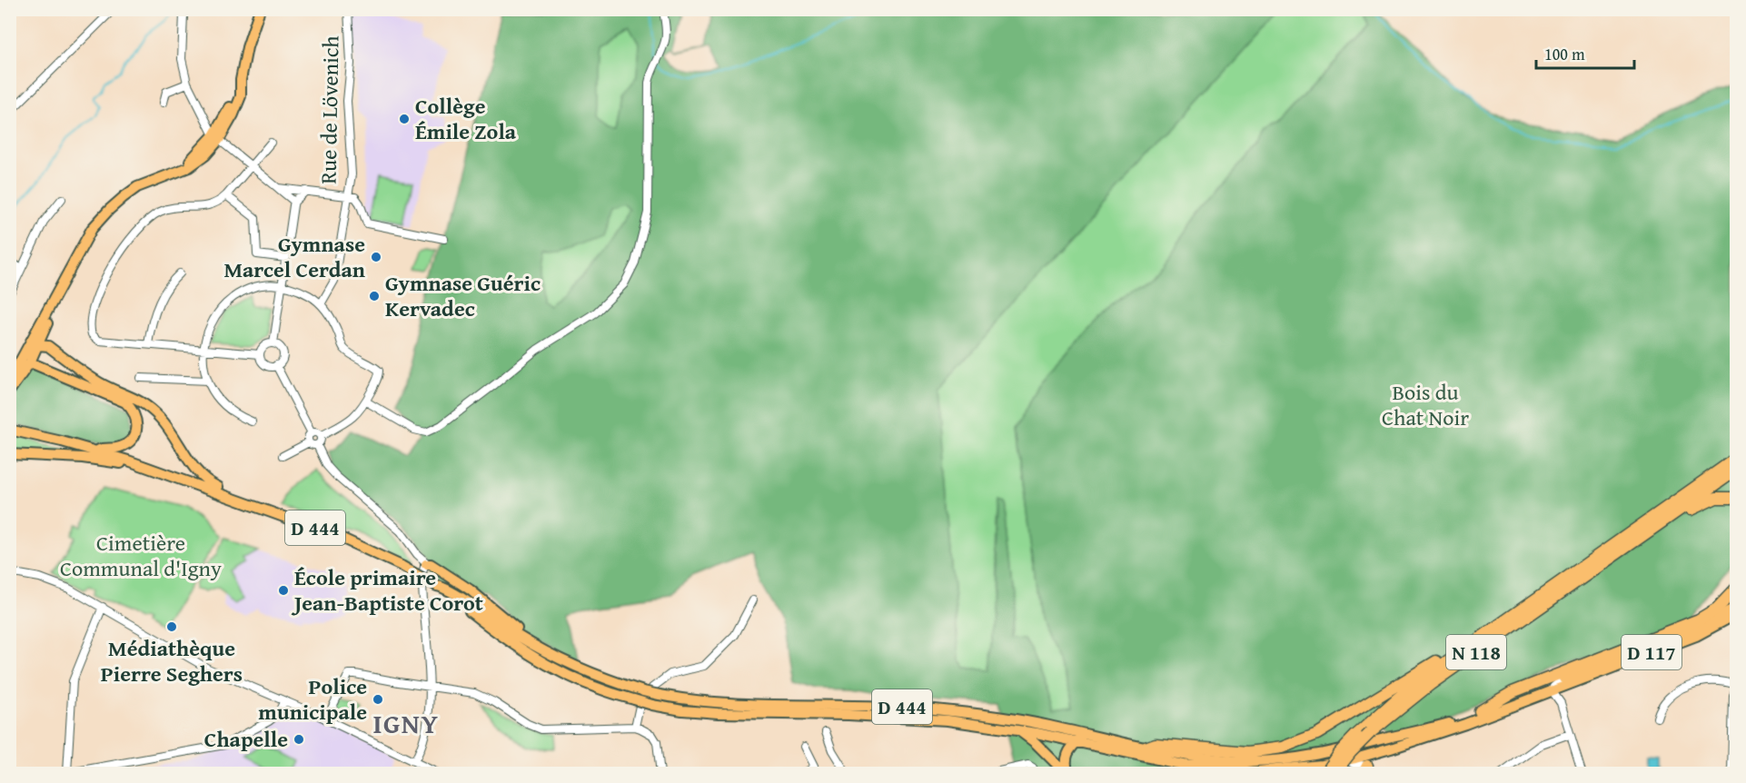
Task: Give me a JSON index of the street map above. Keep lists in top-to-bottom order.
{
  "streets": {
    "highway": ["N 118"],
    "main road": ["D 444", "D 117"],
    "street": ["Rue de Lövenich"]
  },
  "crossings": [
    ["D 444", "D 117"]
  ],
  "districts": ["IGNY"],
  "parks": ["Bois du Chat Noir", "Cimetière Communal d'Igny"],
  "places": [
    "Collège Émile Zola",
    "Gymnase Marcel Cerdan",
    "Gymnase Guéric Kervadec",
    "École primaire Jean-Baptiste Corot",
    "Médiathèque Pierre Seghers",
    "Police municipale",
    "Chapelle"
  ],
  "scale_bar": "100 m"
}
